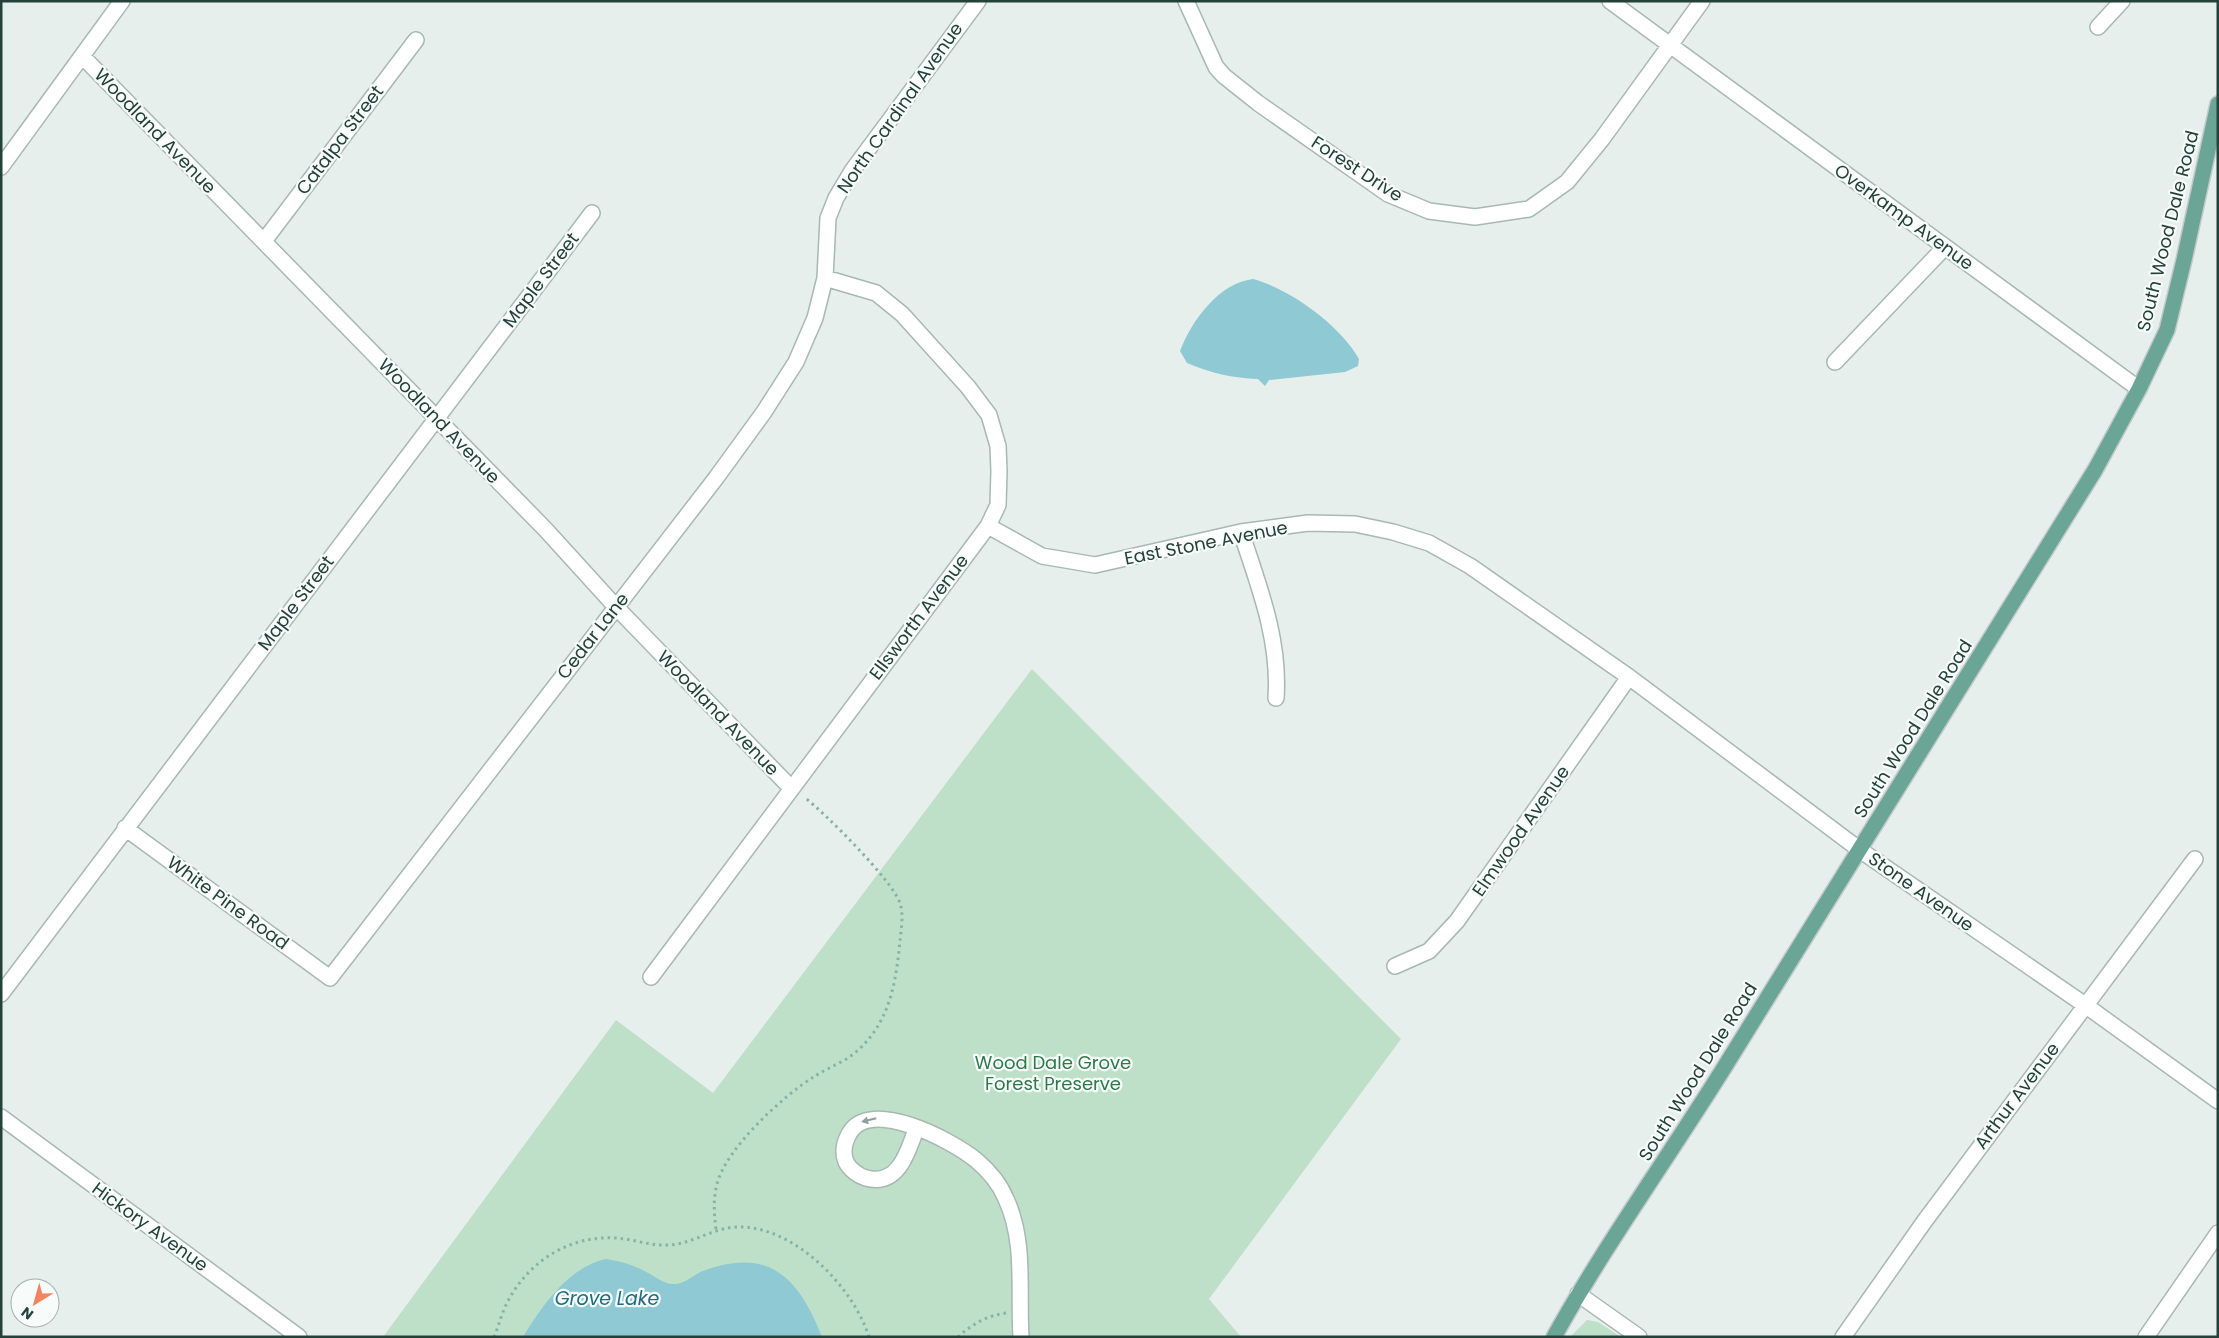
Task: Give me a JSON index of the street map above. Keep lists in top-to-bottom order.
{
  "streets": {
    "main road": ["South Wood Dale Road"],
    "street": [
      "North Cardinal Avenue",
      "Woodland Avenue",
      "Catalpa Street",
      "Forest Drive",
      "Overkamp Avenue",
      "Maple Street",
      "East Stone Avenue",
      "Ellsworth Avenue",
      "Cedar Lane",
      "Elmwood Avenue",
      "Stone Avenue",
      "White Pine Road",
      "Arthur Avenue",
      "Hickory Avenue"
    ]
  },
  "crossings": [
    ["North Cardinal Avenue", "Ellsworth Avenue"],
    ["North Cardinal Avenue", "Cedar Lane"],
    ["Woodland Avenue", "Catalpa Street"],
    ["Woodland Avenue", "Maple Street"],
    ["Woodland Avenue", "Ellsworth Avenue"],
    ["Woodland Avenue", "Cedar Lane"],
    ["Forest Drive", "Overkamp Avenue"],
    ["Overkamp Avenue", "South Wood Dale Road"],
    ["South Wood Dale Road", "Stone Avenue"],
    ["Maple Street", "White Pine Road"],
    ["East Stone Avenue", "Ellsworth Avenue"],
    ["East Stone Avenue", "Elmwood Avenue"],
    ["East Stone Avenue", "Stone Avenue"],
    ["Ellsworth Avenue", "Cedar Lane"],
    ["Cedar Lane", "White Pine Road"],
    ["Elmwood Avenue", "Stone Avenue"],
    ["Stone Avenue", "Arthur Avenue"]
  ],
  "water": ["Grove Lake"],
  "parks": ["Wood Dale Grove Forest Preserve"],
  "north": "bottom left"
}
